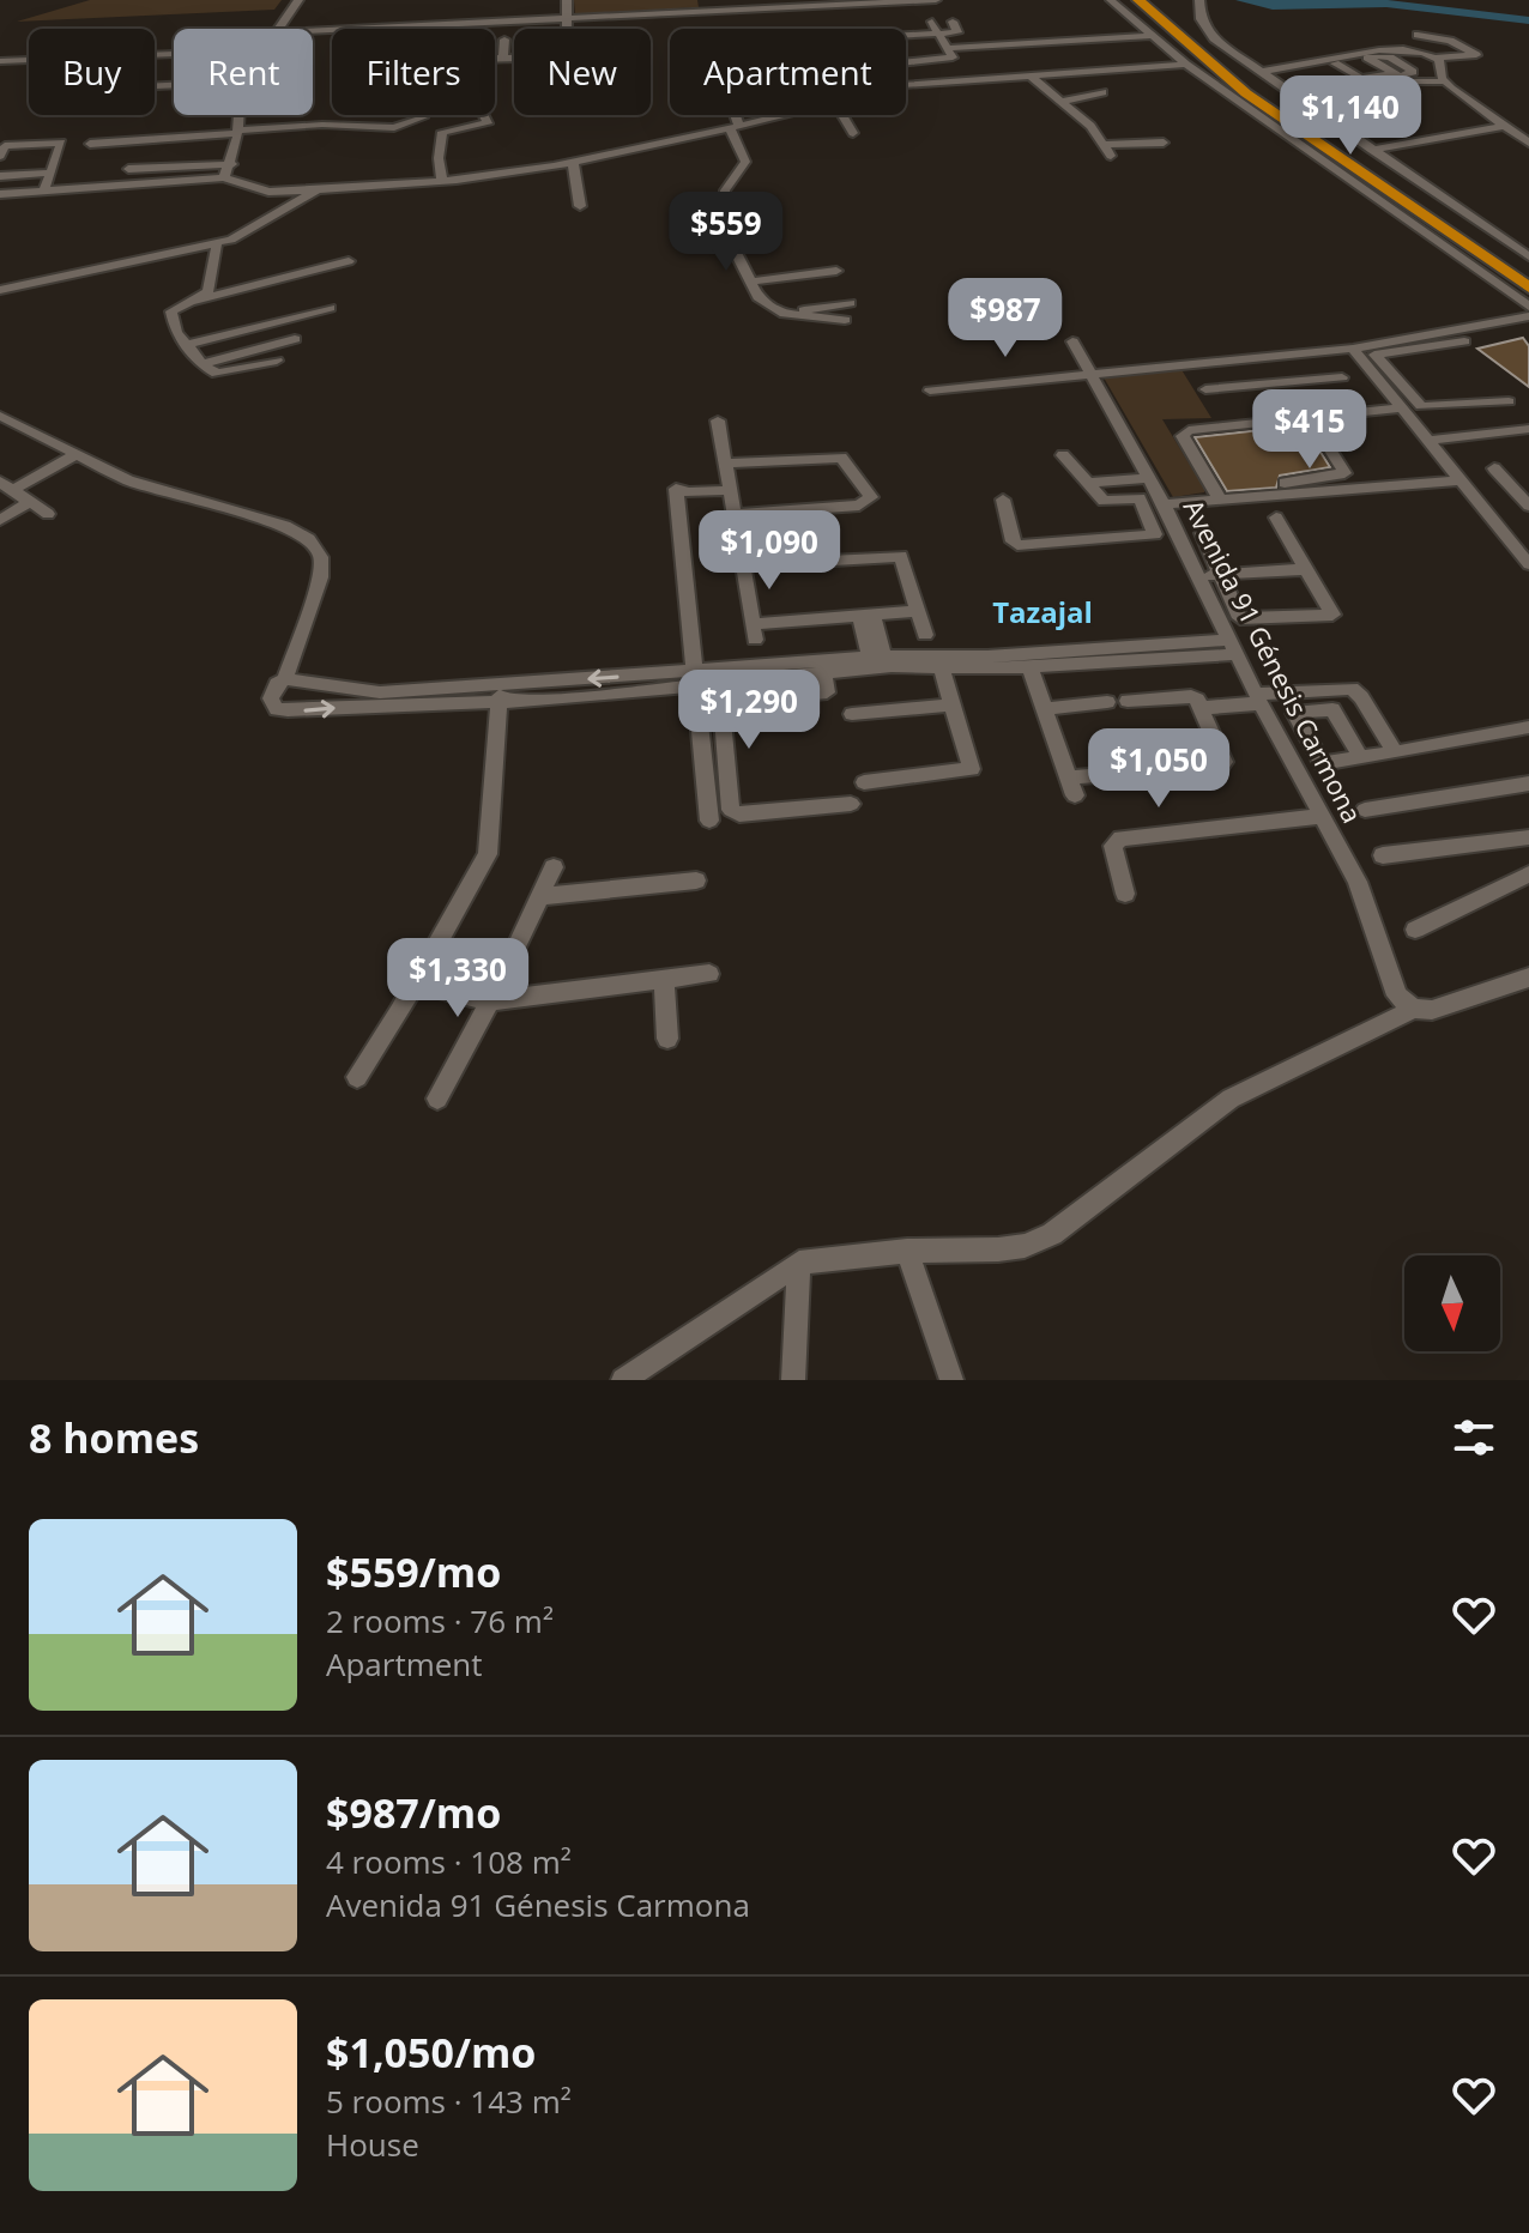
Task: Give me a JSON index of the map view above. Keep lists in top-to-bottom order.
{
  "streets": {
    "street": ["Avenida 91 Génesis Carmona"]
  },
  "districts": ["Tazajal"],
  "north": "bottom",
  "page": {
    "chip": [
      "Buy",
      "Rent",
      "Filters",
      "New",
      "Apartment"
    ],
    "price": [
      "$1,140",
      "$559",
      "$987",
      "$415",
      "$1,090",
      "$1,290",
      "$1,050",
      "$1,330"
    ],
    "heading": "8 homes",
    "list": [
      {
        "name": "$559/mo",
        "note": "2 rooms · 76 m² · Apartment"
      },
      {
        "name": "$987/mo",
        "note": "4 rooms · 108 m² · Avenida 91 Génesis Carmona"
      },
      {
        "name": "$1,050/mo",
        "note": "5 rooms · 143 m² · House"
      }
    ]
  }
}
